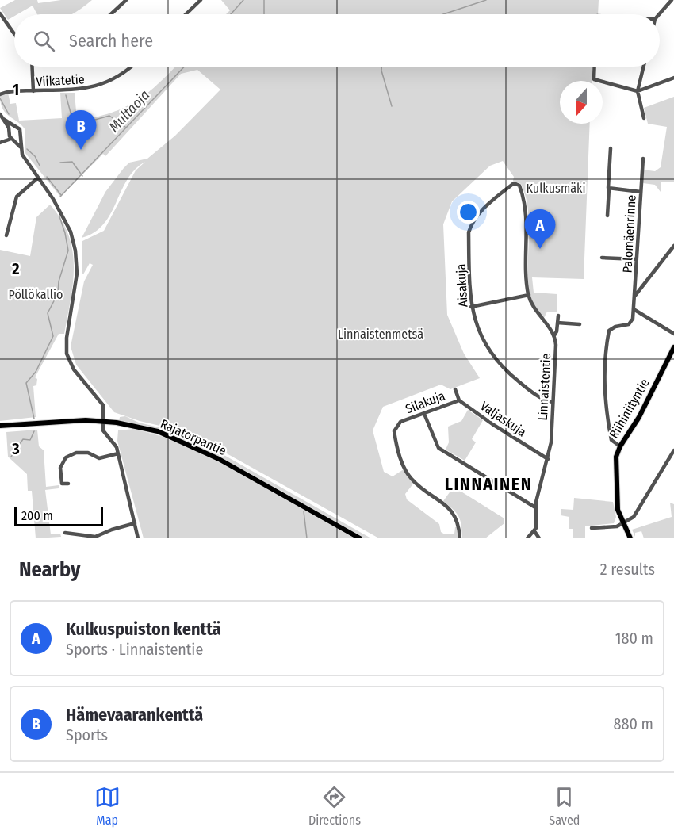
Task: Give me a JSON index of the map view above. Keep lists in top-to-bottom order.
{
  "streets": {
    "main road": ["Riihiniityntie", "Rajatorpantie"],
    "street": [
      "Viikatetie",
      "Palomäenrinne",
      "Aisakuja",
      "Linnaistentie",
      "Silakuja",
      "Valjaskuja"
    ]
  },
  "crossings": [
    ["Aisakuja", "Linnaistentie"],
    ["Linnaistentie", "Valjaskuja"],
    ["Silakuja", "Valjaskuja"]
  ],
  "districts": ["LINNAINEN"],
  "water": ["Multaoja"],
  "parks": ["Kulkusmäki", "Pöllökallio", "Linnaistenmetsä"],
  "scale_bar": "200 m",
  "north": "bottom",
  "page": {
    "search": "Search here",
    "pins": ["B", "A"],
    "scale": "200 m",
    "heading": ["Nearby", "2 results"],
    "list": [
      {
        "mark": "A",
        "name": "Kulkuspuiston kenttä",
        "note": "Sports · Linnaistentie",
        "value": "180 m"
      },
      {
        "mark": "B",
        "name": "Hämevaarankenttä",
        "note": "Sports",
        "value": "880 m"
      }
    ],
    "nav": ["Map", "Directions", "Saved"]
  },
  "grid": {
    "rows": ["1", "2", "3"]
  }
}
